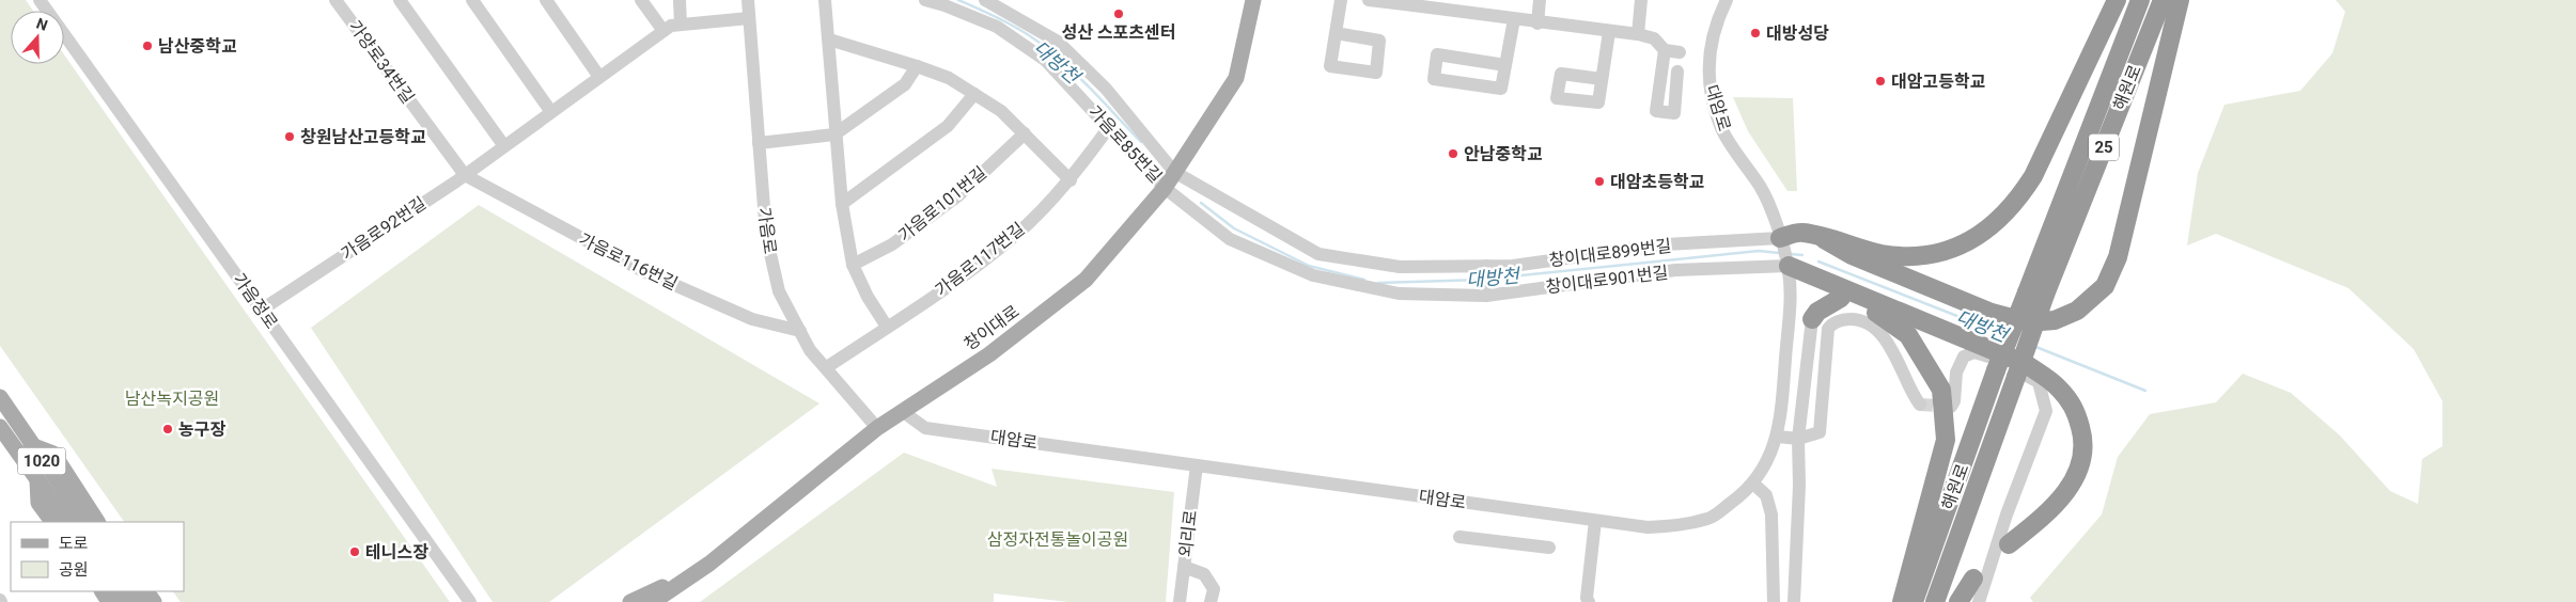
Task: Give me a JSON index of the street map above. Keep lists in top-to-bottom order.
{
  "streets": {
    "highway": ["해원로", "25"],
    "main road": ["창이대로", "1020"],
    "street": [
      "가양로34번길",
      "대암로",
      "가음로85번길",
      "가음로101번길",
      "가음로92번길",
      "가음로",
      "창이대로899번길",
      "가음로117번길",
      "가음로116번길",
      "창이대로901번길",
      "가음정로",
      "외리로"
    ]
  },
  "crossings": [
    ["가양로34번길", "가음로92번길"],
    ["가양로34번길", "가음로116번길"],
    ["대암로", "창이대로899번길"],
    ["대암로", "창이대로901번길"],
    ["대암로", "창이대로"],
    ["대암로", "외리로"],
    ["가음로85번길", "가음로117번길"],
    ["가음로85번길", "창이대로901번길"],
    ["가음로85번길", "창이대로"],
    ["가음로92번길", "가음로"],
    ["가음로92번길", "가음로116번길"],
    ["가음로92번길", "가음정로"],
    ["가음로", "가음로117번길"],
    ["가음로", "가음로116번길"],
    ["가음로", "창이대로"],
    ["창이대로899번길", "창이대로"],
    ["창이대로901번길", "창이대로"]
  ],
  "water": ["대방천"],
  "parks": ["남산녹지공원", "삼정자전통놀이공원"],
  "places": [
    "성산 스포츠센터",
    "대방성당",
    "남산중학교",
    "대암고등학교",
    "창원남산고등학교",
    "안남중학교",
    "대암초등학교",
    "농구장",
    "테니스장"
  ],
  "legend": ["도로", "공원"],
  "north": "top"
}
